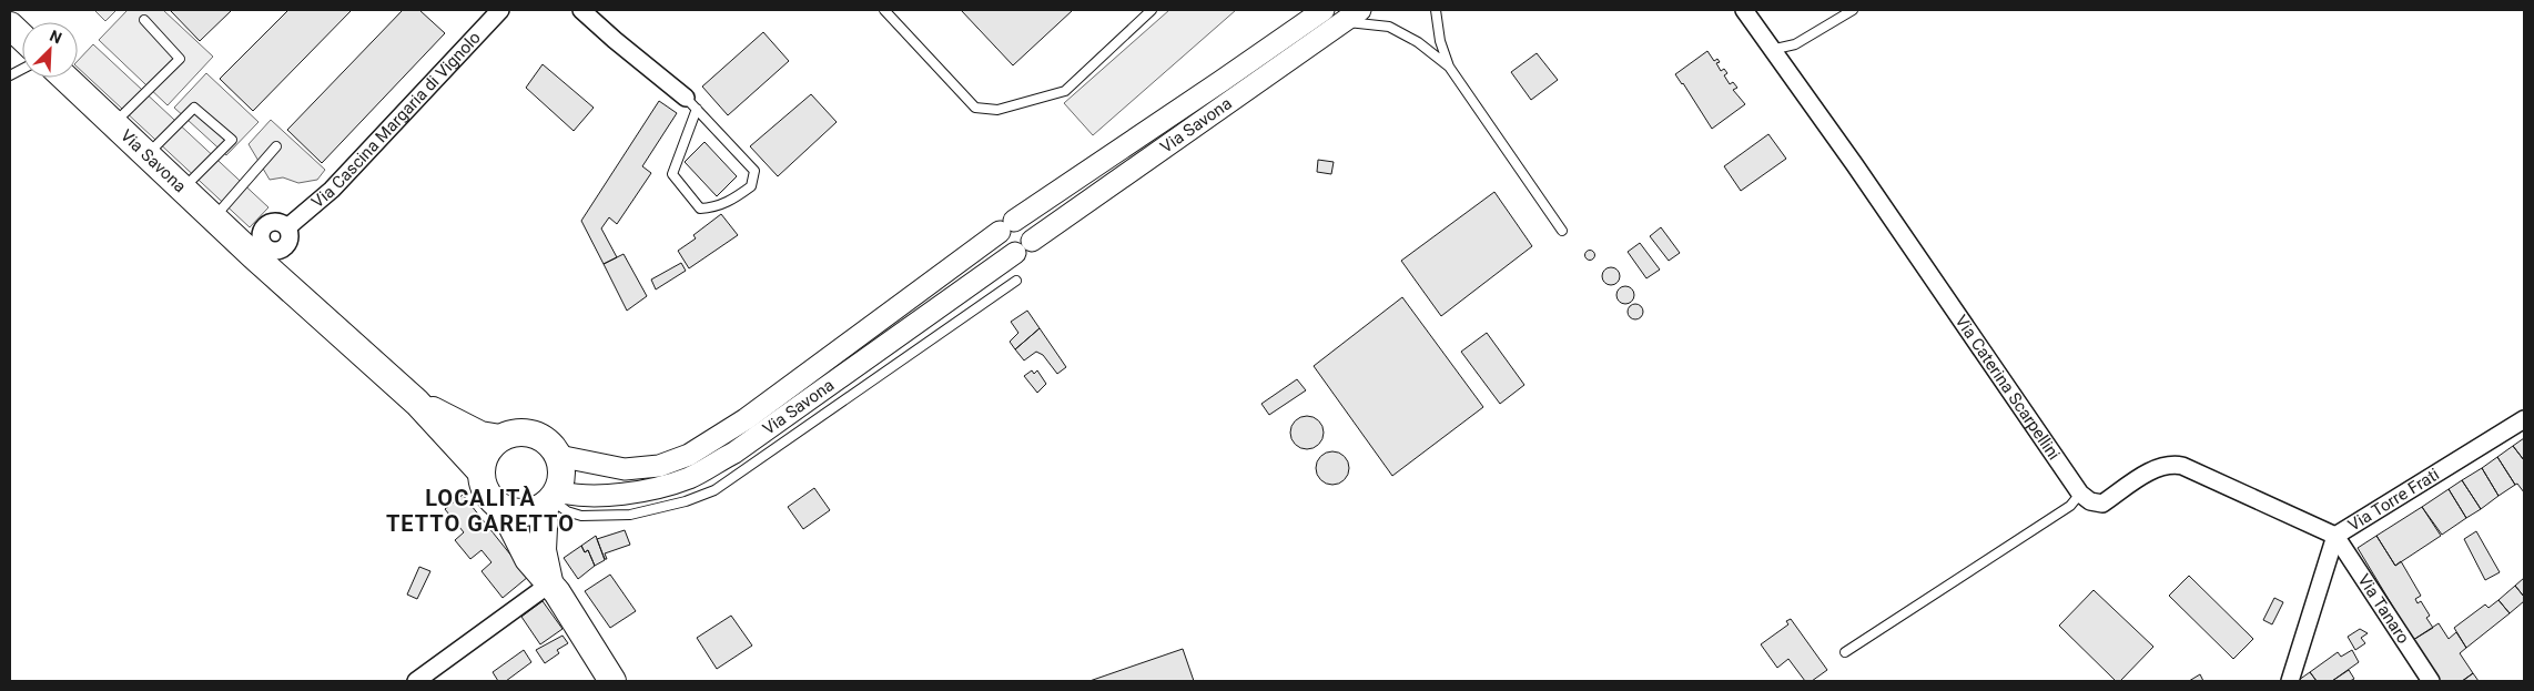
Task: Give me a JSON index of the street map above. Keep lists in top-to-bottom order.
{
  "streets": {
    "main road": ["Via Savona"],
    "street": [
      "Via Cascina Margaria di Vignolo",
      "Via Caterina Scarpellini",
      "Via Torre Frati",
      "Via Tanaro"
    ]
  },
  "crossings": [
    ["Via Cascina Margaria di Vignolo", "Via Savona"],
    ["Via Torre Frati", "Via Tanaro"]
  ],
  "districts": ["LOCALITÀ TETTO GARETTO"],
  "north": "top right"
}
